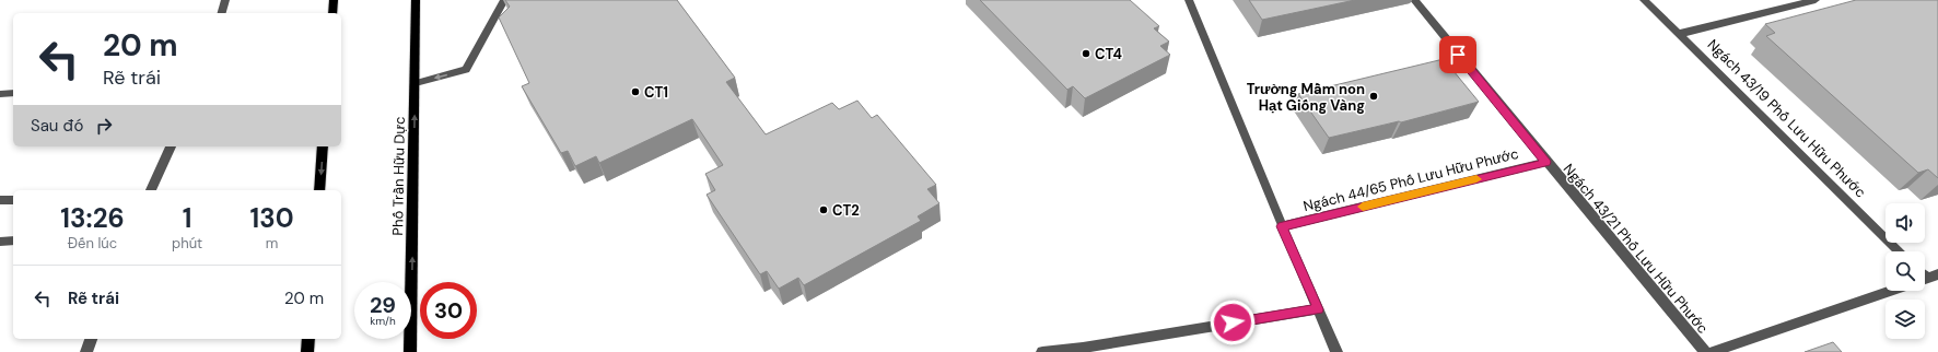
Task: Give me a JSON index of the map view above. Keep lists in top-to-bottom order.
{
  "streets": {
    "main road": ["Phố Trần Hữu Dực"],
    "street": ["Ngách 43/19 Phố Lưu Hữu Phước", "Ngách 44/65 Phố Lưu Hữu Phước", "Ngách 43/21 Phố Lưu Hữu Phước"]
  },
  "crossings": [
    ["Ngách 44/65 Phố Lưu Hữu Phước", "Ngách 43/21 Phố Lưu Hữu Phước"]
  ],
  "one_way": ["Phố Trần Hữu Dực"],
  "places": [
    "CT4",
    "CT1",
    "Trường Mầm non Hạt Giống Vàng",
    "CT2"
  ],
  "page": {
    "turn": ["20 m", "Rẽ trái"],
    "then": "Sau đó",
    "eta": [
      "13:26",
      "Đến lúc",
      "1",
      "phút",
      "130",
      "m"
    ],
    "list": [
      {
        "name": "Rẽ trái",
        "value": "20 m"
      }
    ],
    "speed": "29 km/h",
    "limit": "30"
  }
}
